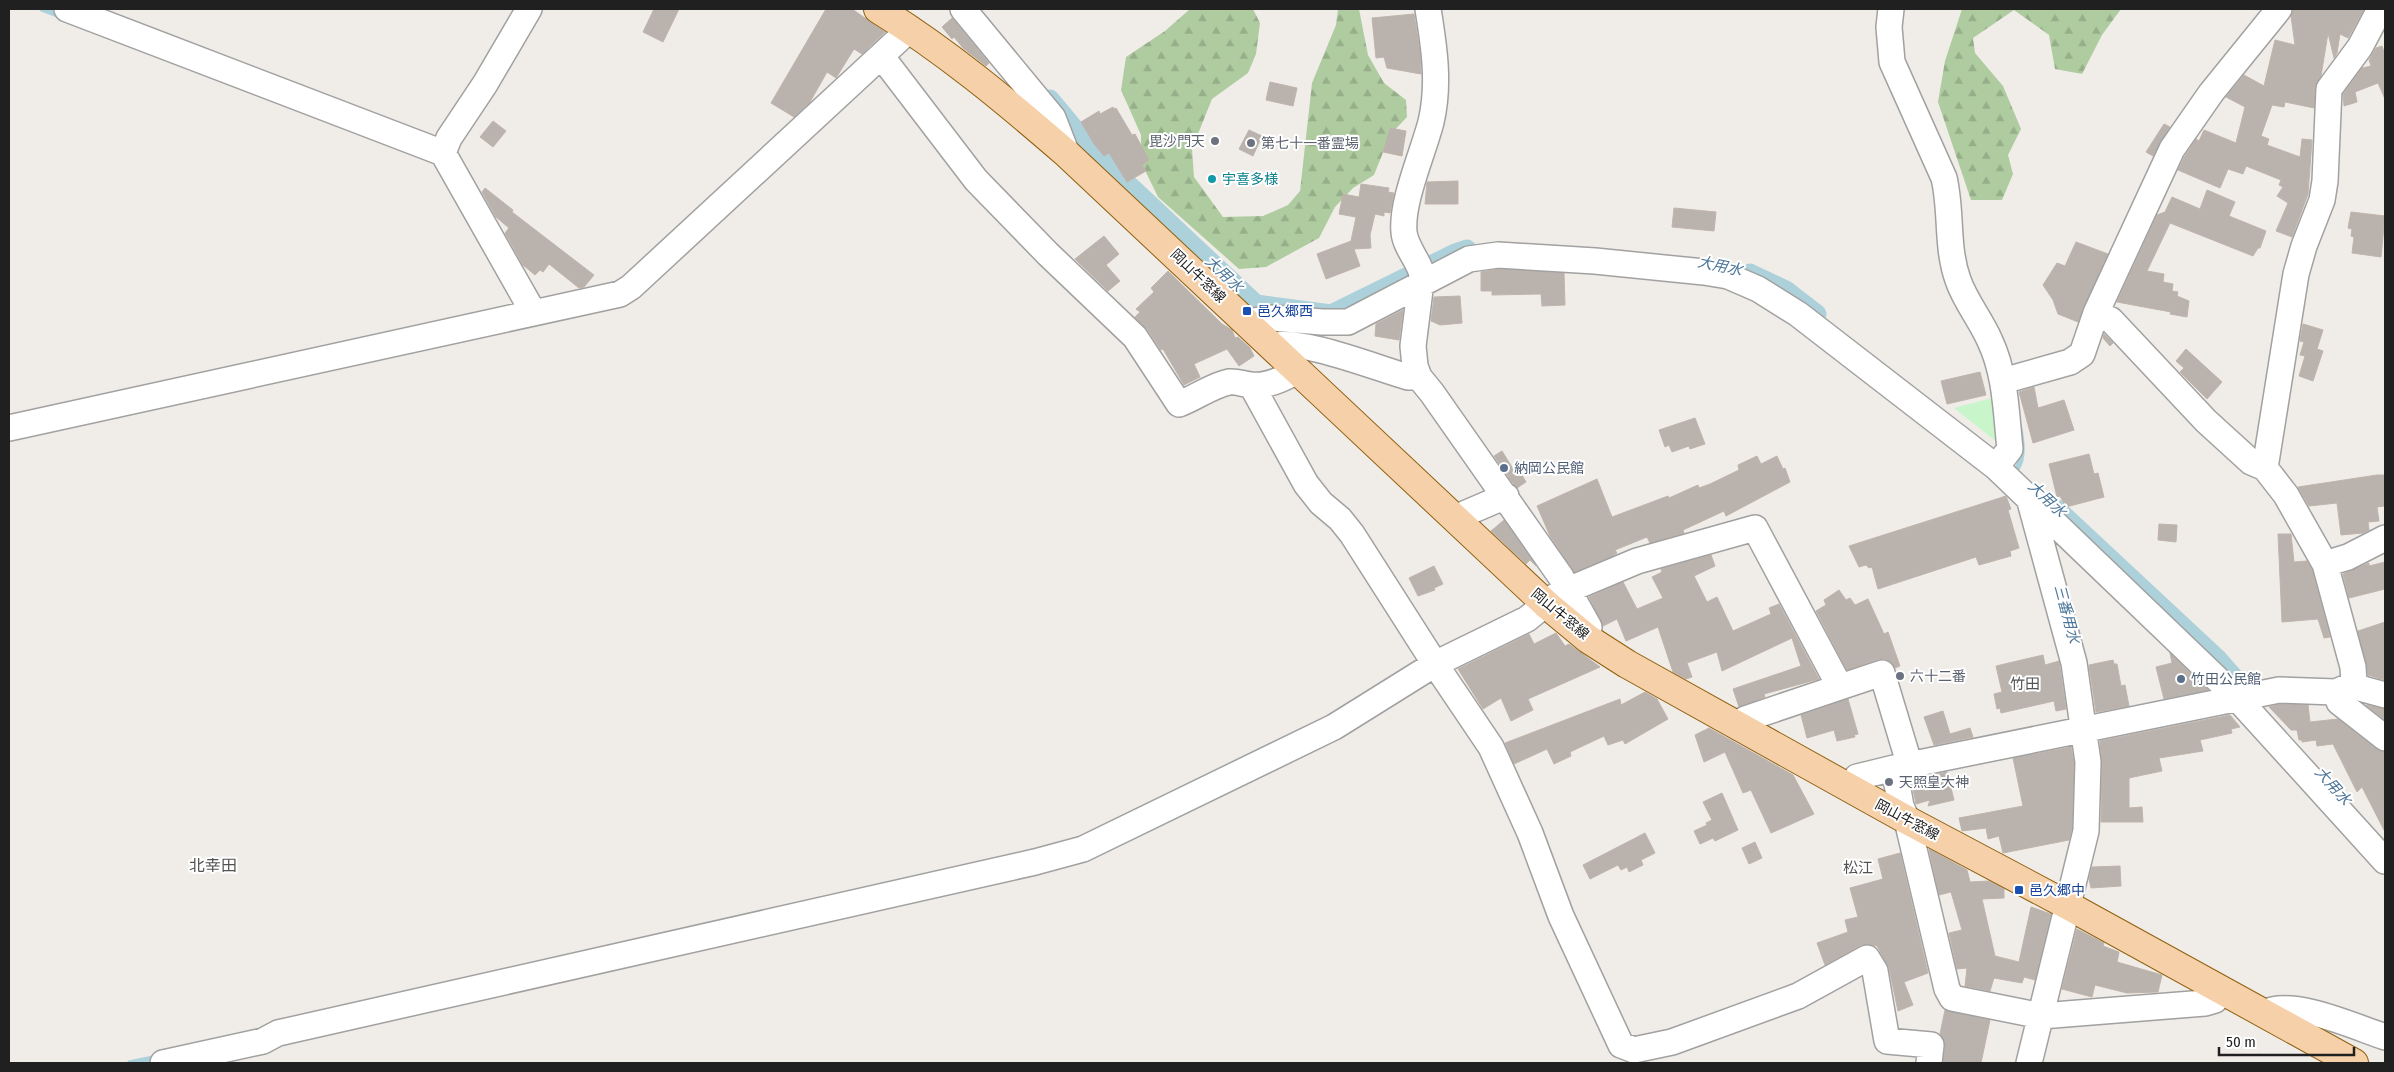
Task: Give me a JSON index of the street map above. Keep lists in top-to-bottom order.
{
  "streets": {
    "main road": ["岡山牛窓線"]
  },
  "districts": ["竹田", "北幸田", "松江"],
  "water": ["大用水", "三番用水"],
  "places": {
    "other": [
      "毘沙門天",
      "第七十一番霊場",
      "宇喜多様",
      "納岡公民館",
      "六十二番",
      "竹田公民館",
      "天照皇大神"
    ],
    "transit": ["邑久郷西", "邑久郷中"]
  },
  "scale_bar": "50 m"
}
